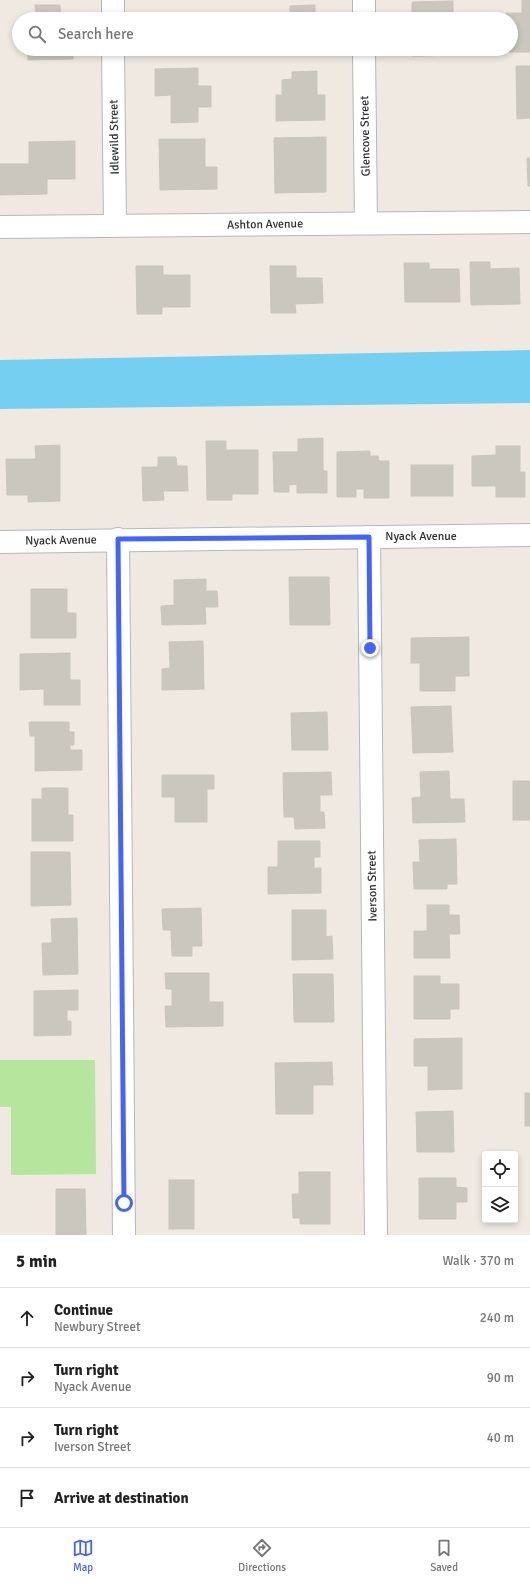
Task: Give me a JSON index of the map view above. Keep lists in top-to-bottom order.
{
  "streets": {
    "street": [
      "Glencove Street",
      "Idlewild Street",
      "Ashton Avenue",
      "Nyack Avenue",
      "Iverson Street"
    ]
  },
  "crossings": [
    ["Glencove Street", "Ashton Avenue"],
    ["Idlewild Street", "Ashton Avenue"],
    ["Nyack Avenue", "Iverson Street"]
  ],
  "page": {
    "search": "Search here",
    "heading": ["5 min", "Walk · 370 m"],
    "list": [
      ["Continue", "Newbury Street", "240 m"],
      ["Turn right", "Nyack Avenue", "90 m"],
      ["Turn right", "Iverson Street", "40 m"],
      "Arrive at destination"
    ],
    "nav": ["Map", "Directions", "Saved"]
  }
}
